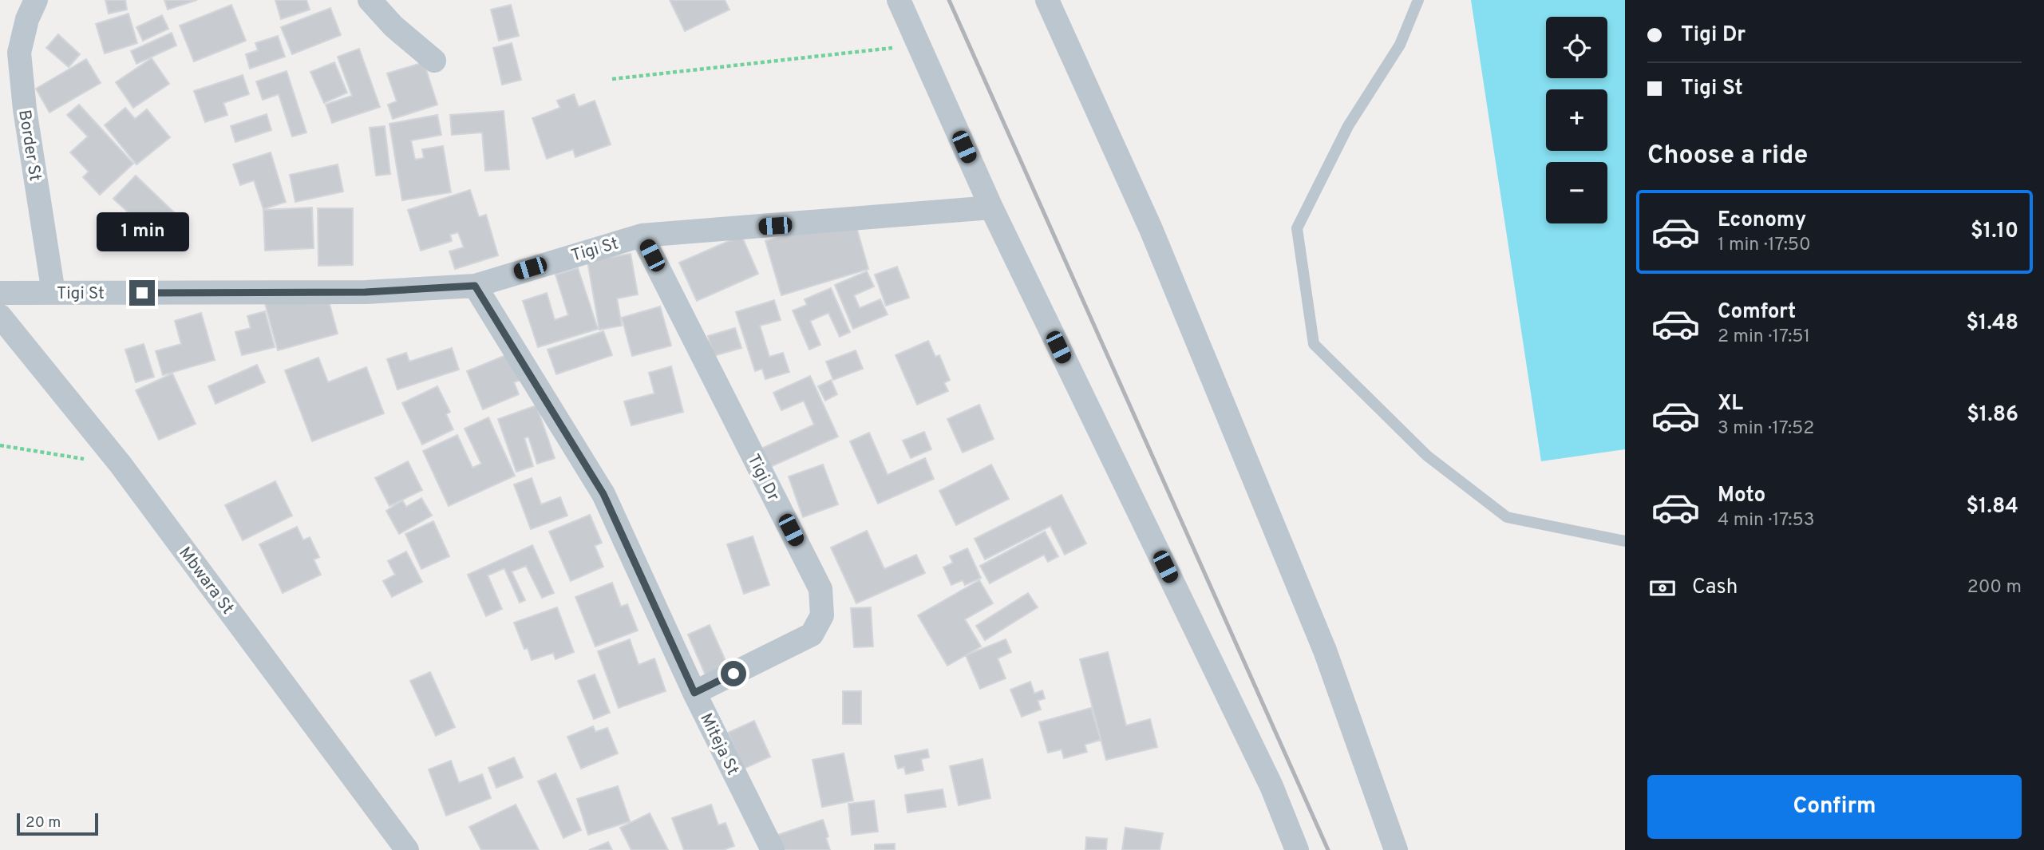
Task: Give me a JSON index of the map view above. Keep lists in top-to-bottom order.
{
  "streets": {
    "street": [
      "Border St",
      "Tigi St",
      "Tigi Dr",
      "Mbwara St",
      "Miteja St"
    ]
  },
  "crossings": [
    ["Border St", "Tigi St"],
    ["Tigi St", "Tigi Dr"],
    ["Tigi St", "Miteja St"],
    ["Tigi Dr", "Miteja St"]
  ],
  "scale_bar": "20 m",
  "page": {
    "banner": ["Tigi Dr", "Tigi St"],
    "map_buttons": ["+", "−"],
    "heading": "Choose a ride",
    "list": [
      {
        "name": "Economy",
        "note": "1 min · 17:50",
        "value": "$1.10"
      },
      {
        "name": "Comfort",
        "note": "2 min · 17:51",
        "value": "$1.48"
      },
      {
        "name": "XL",
        "note": "3 min · 17:52",
        "value": "$1.86"
      },
      {
        "name": "Moto",
        "note": "4 min · 17:53",
        "value": "$1.84"
      }
    ],
    "bubble": "1 min",
    "pay": ["Cash", "200 m"],
    "buttons": "Confirm",
    "scale": "20 m"
  }
}
